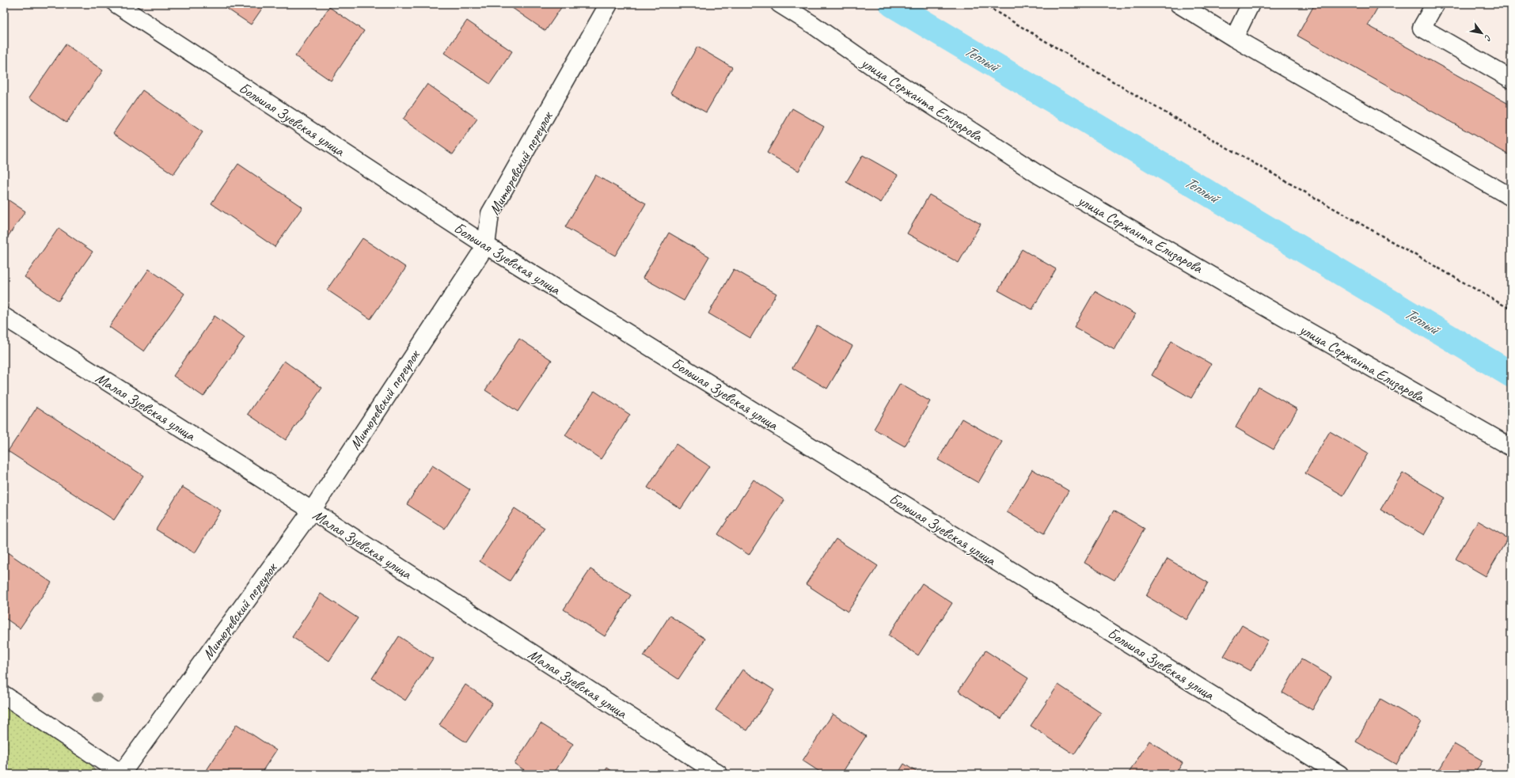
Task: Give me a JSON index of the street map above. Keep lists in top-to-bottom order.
{
  "streets": {
    "street": [
      "улица Сержанта Елизарова",
      "Большая Зуевская улица",
      "Митюревский переулок",
      "Малая Зуевская улица"
    ]
  },
  "crossings": [
    ["Большая Зуевская улица", "Митюревский переулок"],
    ["Митюревский переулок", "Малая Зуевская улица"]
  ],
  "water": ["Теплый"],
  "north": "bottom right"
}
